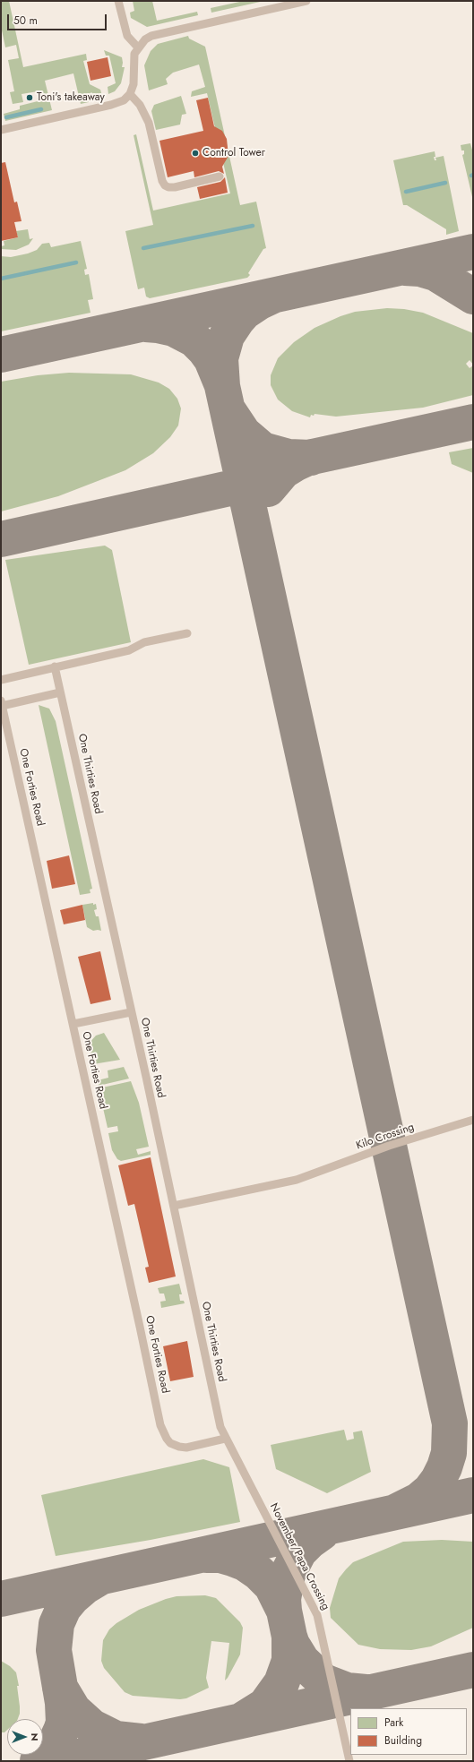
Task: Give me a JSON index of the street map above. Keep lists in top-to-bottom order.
{
  "streets": {
    "lane": [
      "One Thirties Road",
      "One Forties Road",
      "Kilo Crossing",
      "November/Papa Crossing"
    ]
  },
  "crossings": [
    ["One Thirties Road", "One Forties Road"],
    ["One Thirties Road", "Kilo Crossing"],
    ["One Thirties Road", "November/Papa Crossing"]
  ],
  "places": ["Toni's takeaway", "Control Tower"],
  "legend": ["Park", "Building"],
  "scale_bar": "50 m",
  "north": "right"
}
